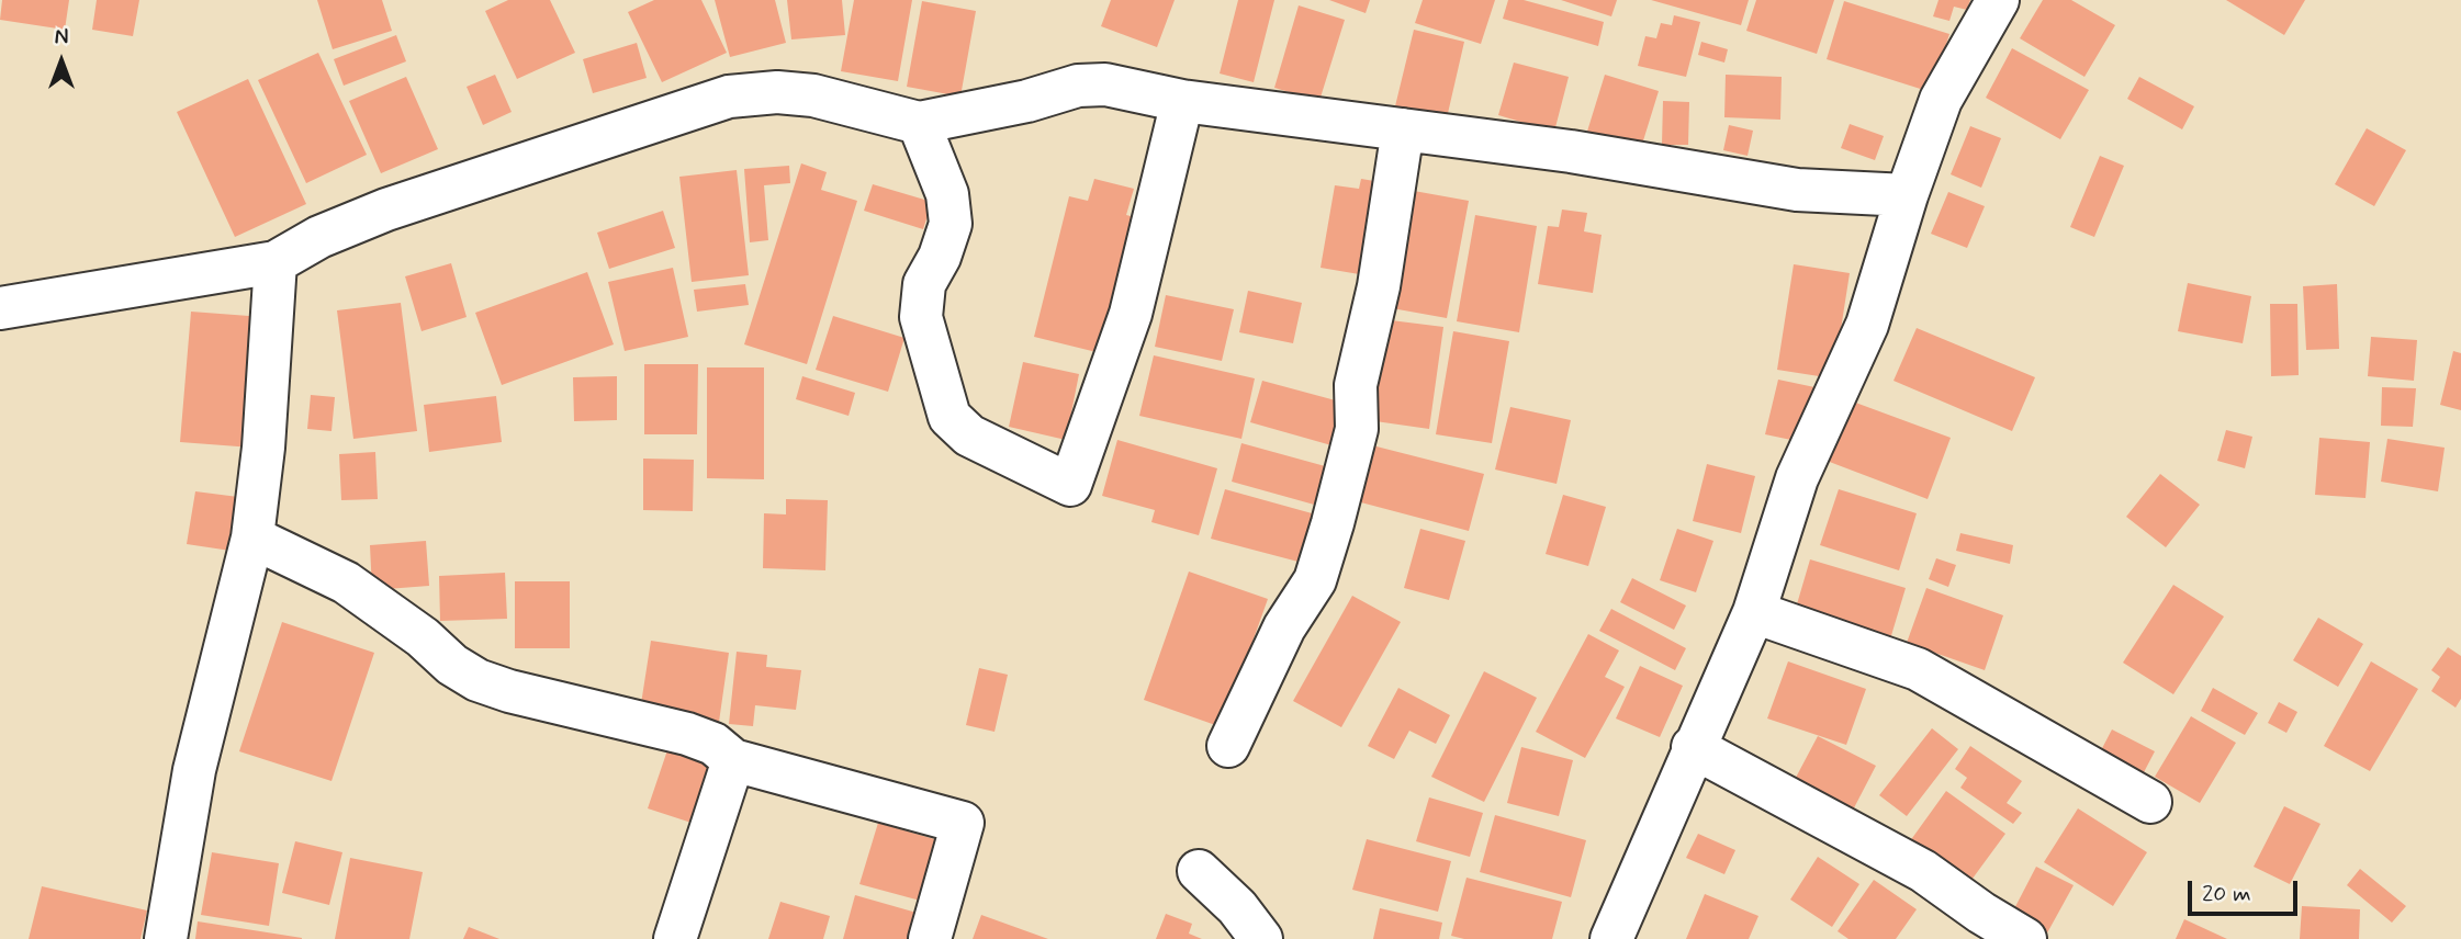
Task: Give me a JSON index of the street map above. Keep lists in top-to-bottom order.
{
  "scale_bar": "20 m",
  "north": "top"
}
